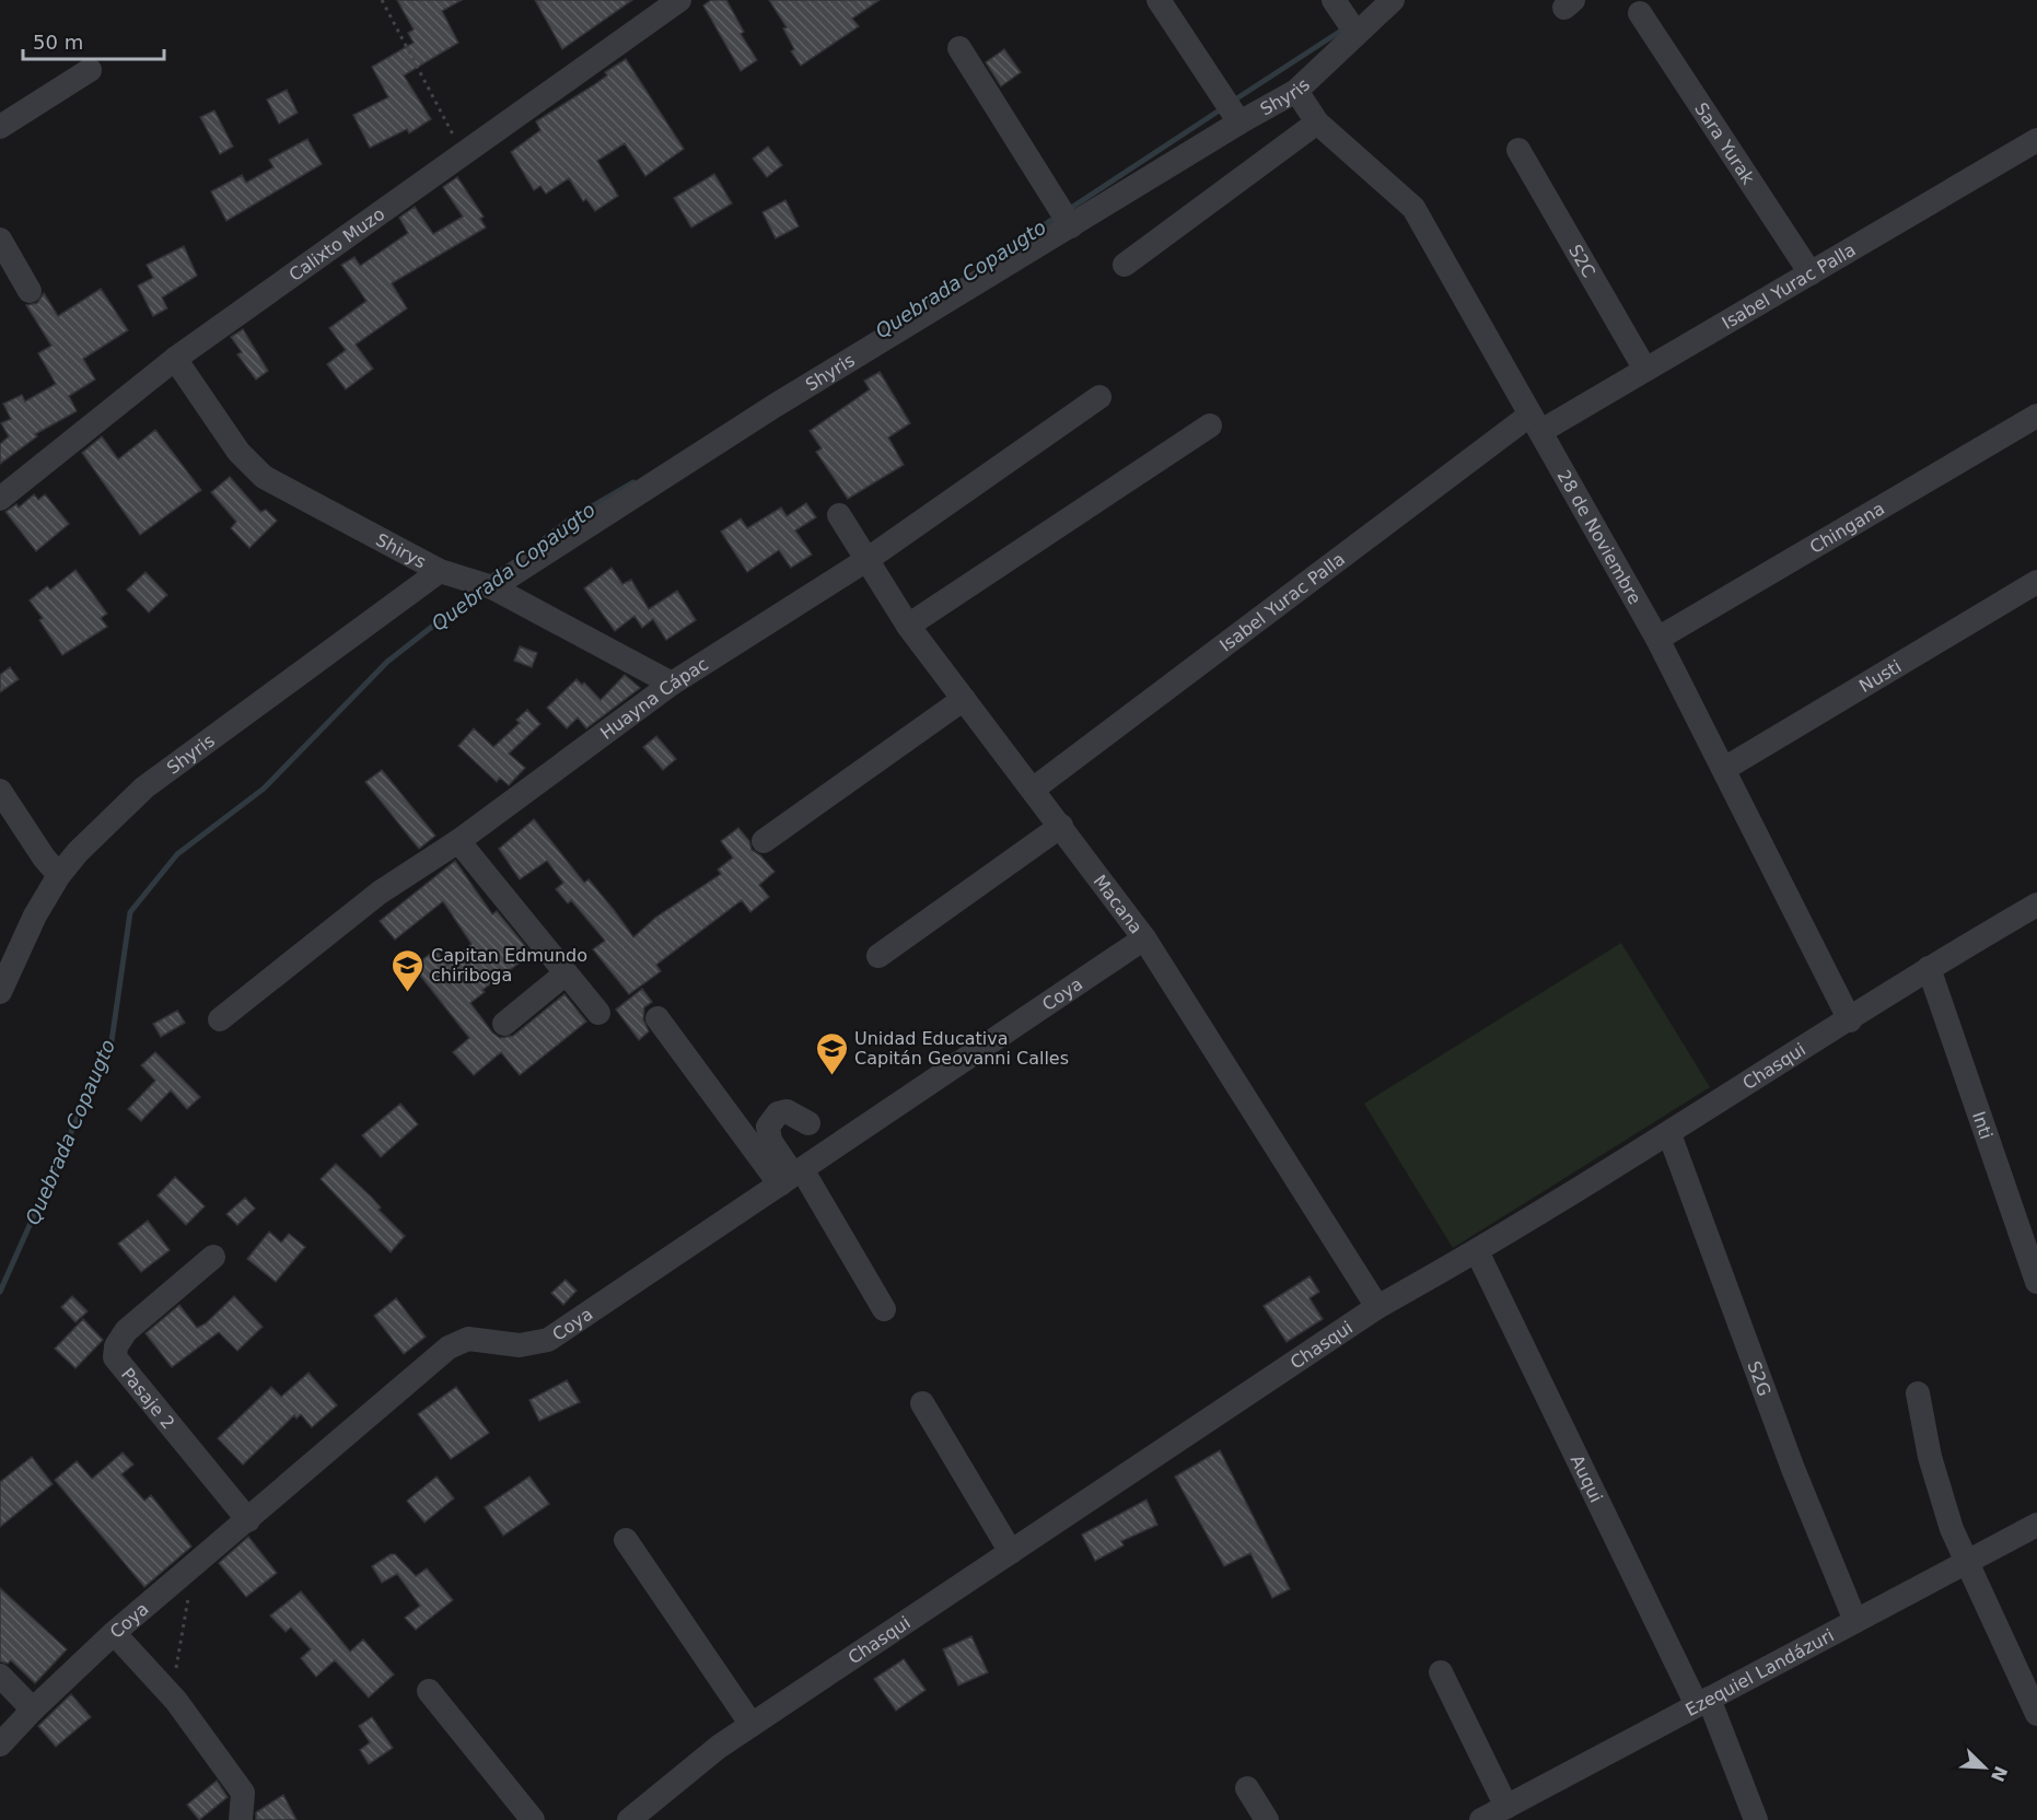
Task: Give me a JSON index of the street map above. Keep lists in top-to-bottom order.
{
  "streets": {
    "street": [
      "Shyris",
      "Sara Yurak",
      "Calixto Muzo",
      "S2C",
      "Isabel Yurac Palla",
      "Chingana",
      "28 de Noviembre",
      "Shirys",
      "Nusti",
      "Huayna Cápac",
      "Macana",
      "Coya",
      "Chasqui",
      "Inti",
      "S2G",
      "Pasaje 2",
      "Auqui",
      "Ezequiel Landázuri"
    ]
  },
  "crossings": [
    ["Shyris", "28 de Noviembre"],
    ["Shyris", "Shirys"],
    ["Sara Yurak", "Isabel Yurac Palla"],
    ["Calixto Muzo", "Shirys"],
    ["S2C", "Isabel Yurac Palla"],
    ["Isabel Yurac Palla", "28 de Noviembre"],
    ["Isabel Yurac Palla", "Macana"],
    ["Chingana", "28 de Noviembre"],
    ["28 de Noviembre", "Nusti"],
    ["28 de Noviembre", "Chasqui"],
    ["Shirys", "Huayna Cápac"],
    ["Huayna Cápac", "Macana"],
    ["Macana", "Coya"],
    ["Macana", "Chasqui"],
    ["Coya", "Pasaje 2"],
    ["Chasqui", "Inti"],
    ["Chasqui", "S2G"],
    ["Chasqui", "Auqui"],
    ["S2G", "Ezequiel Landázuri"],
    ["Auqui", "Ezequiel Landázuri"]
  ],
  "water": ["Quebrada Copaugto"],
  "places": {
    "school or university": ["Capitan Edmundo chiriboga", "Unidad Educativa Capitán Geovanni Calles"]
  },
  "scale_bar": "50 m",
  "north": "bottom right"
}
